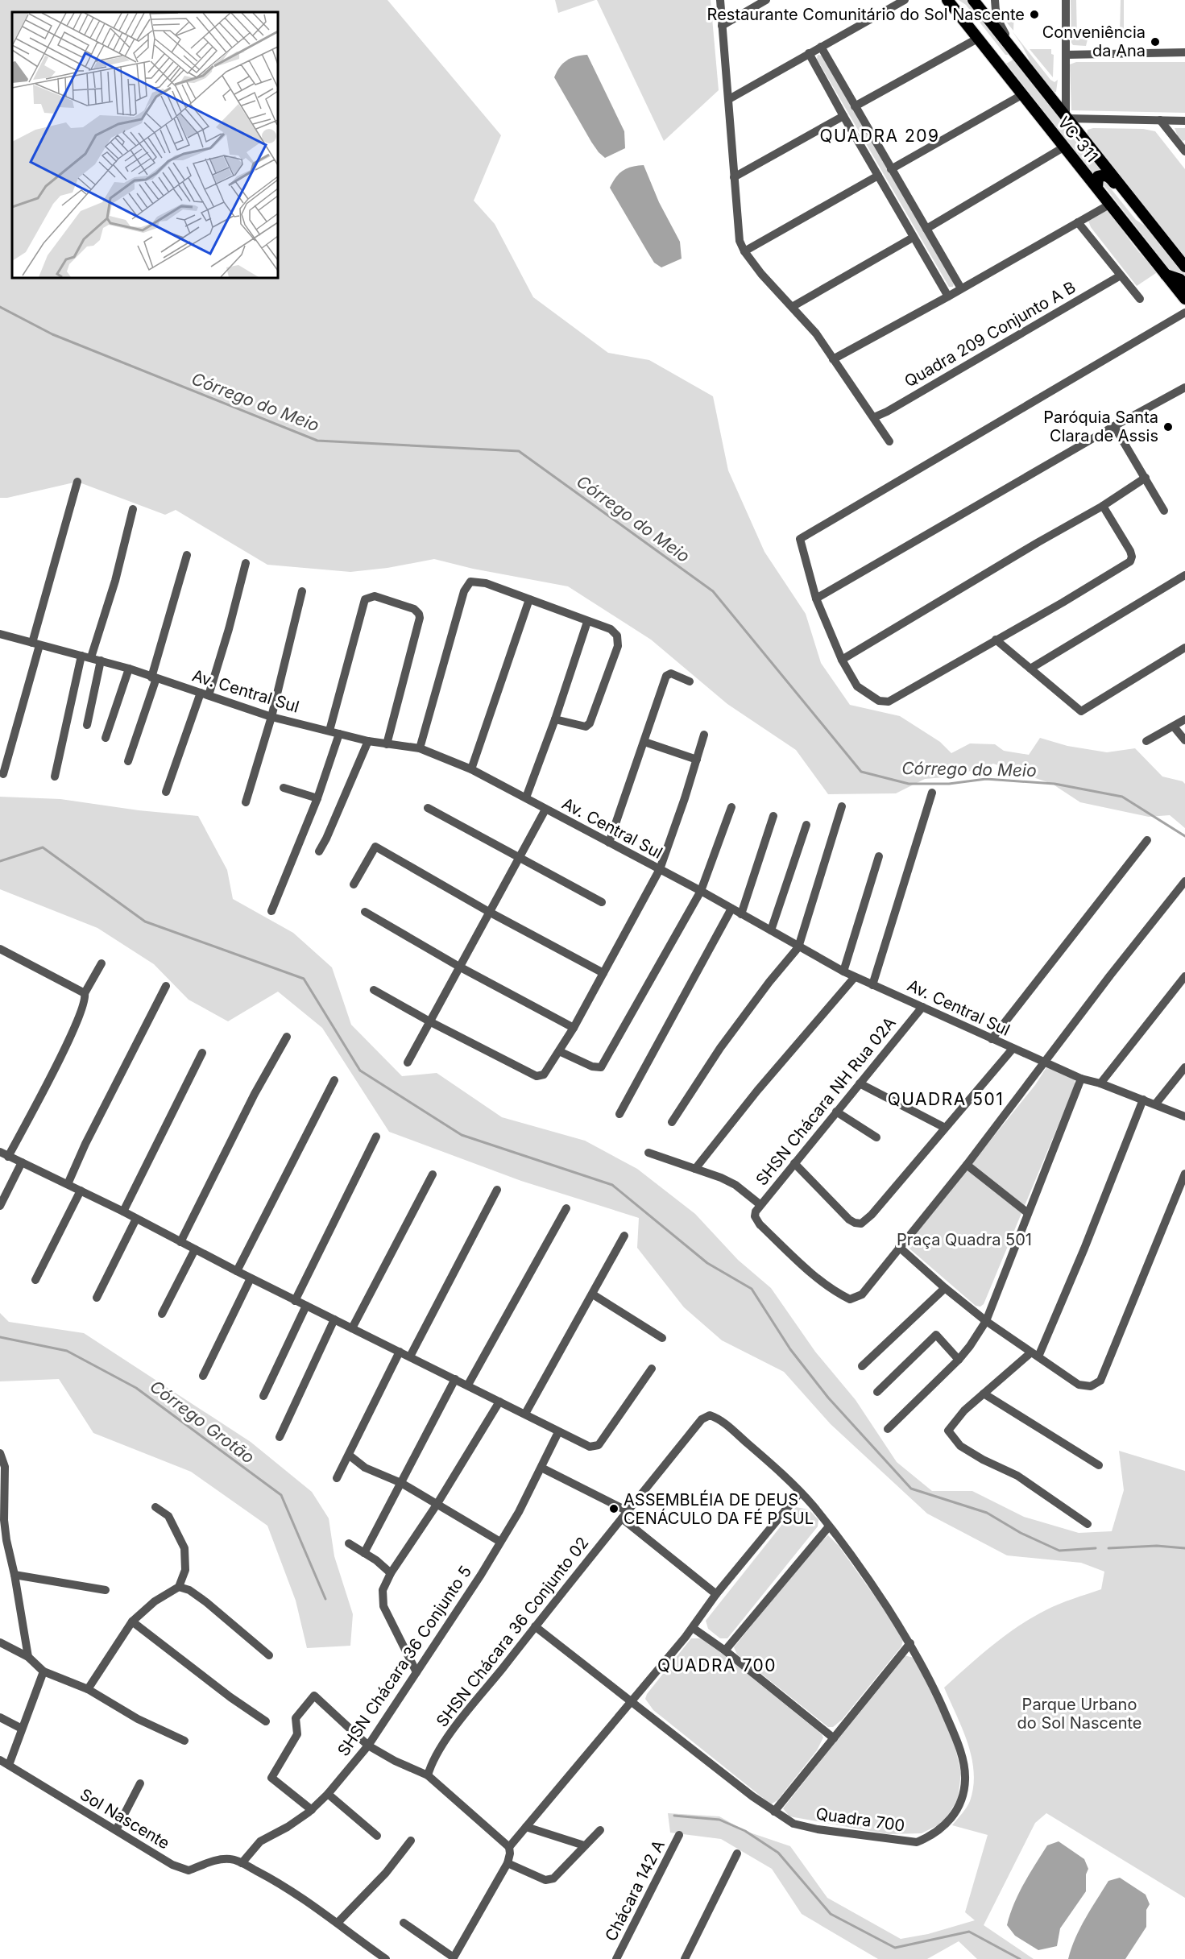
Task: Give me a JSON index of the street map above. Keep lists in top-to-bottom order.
{
  "streets": {
    "main road": ["VC-311"],
    "street": [
      "Quadra 209 Conjunto A B",
      "Av. Central Sul",
      "SHSN Chácara NH Rua 02A",
      "SHSN Chácara 36 Conjunto 02",
      "SHSN Chácara 36 Conjunto 5",
      "Sol Nascente",
      "Quadra 700",
      "Chácara 142 A"
    ]
  },
  "crossings": [
    ["Av. Central Sul", "SHSN Chácara NH Rua 02A"],
    ["SHSN Chácara 36 Conjunto 02", "Quadra 700"],
    ["SHSN Chácara 36 Conjunto 5", "Sol Nascente"]
  ],
  "districts": ["QUADRA 209", "QUADRA 501", "QUADRA 700"],
  "water": ["Córrego do Meio", "Córrego Grotão"],
  "parks": ["Praça Quadra 501", "Parque Urbano do Sol Nascente"],
  "places": [
    "Restaurante Comunitário do Sol Nascente",
    "Conveniência da Ana",
    "Paróquia Santa Clara de Assis",
    "ASSEMBLÉIA DE DEUS CENÁCULO DA FÉ P SUL"
  ]
}
